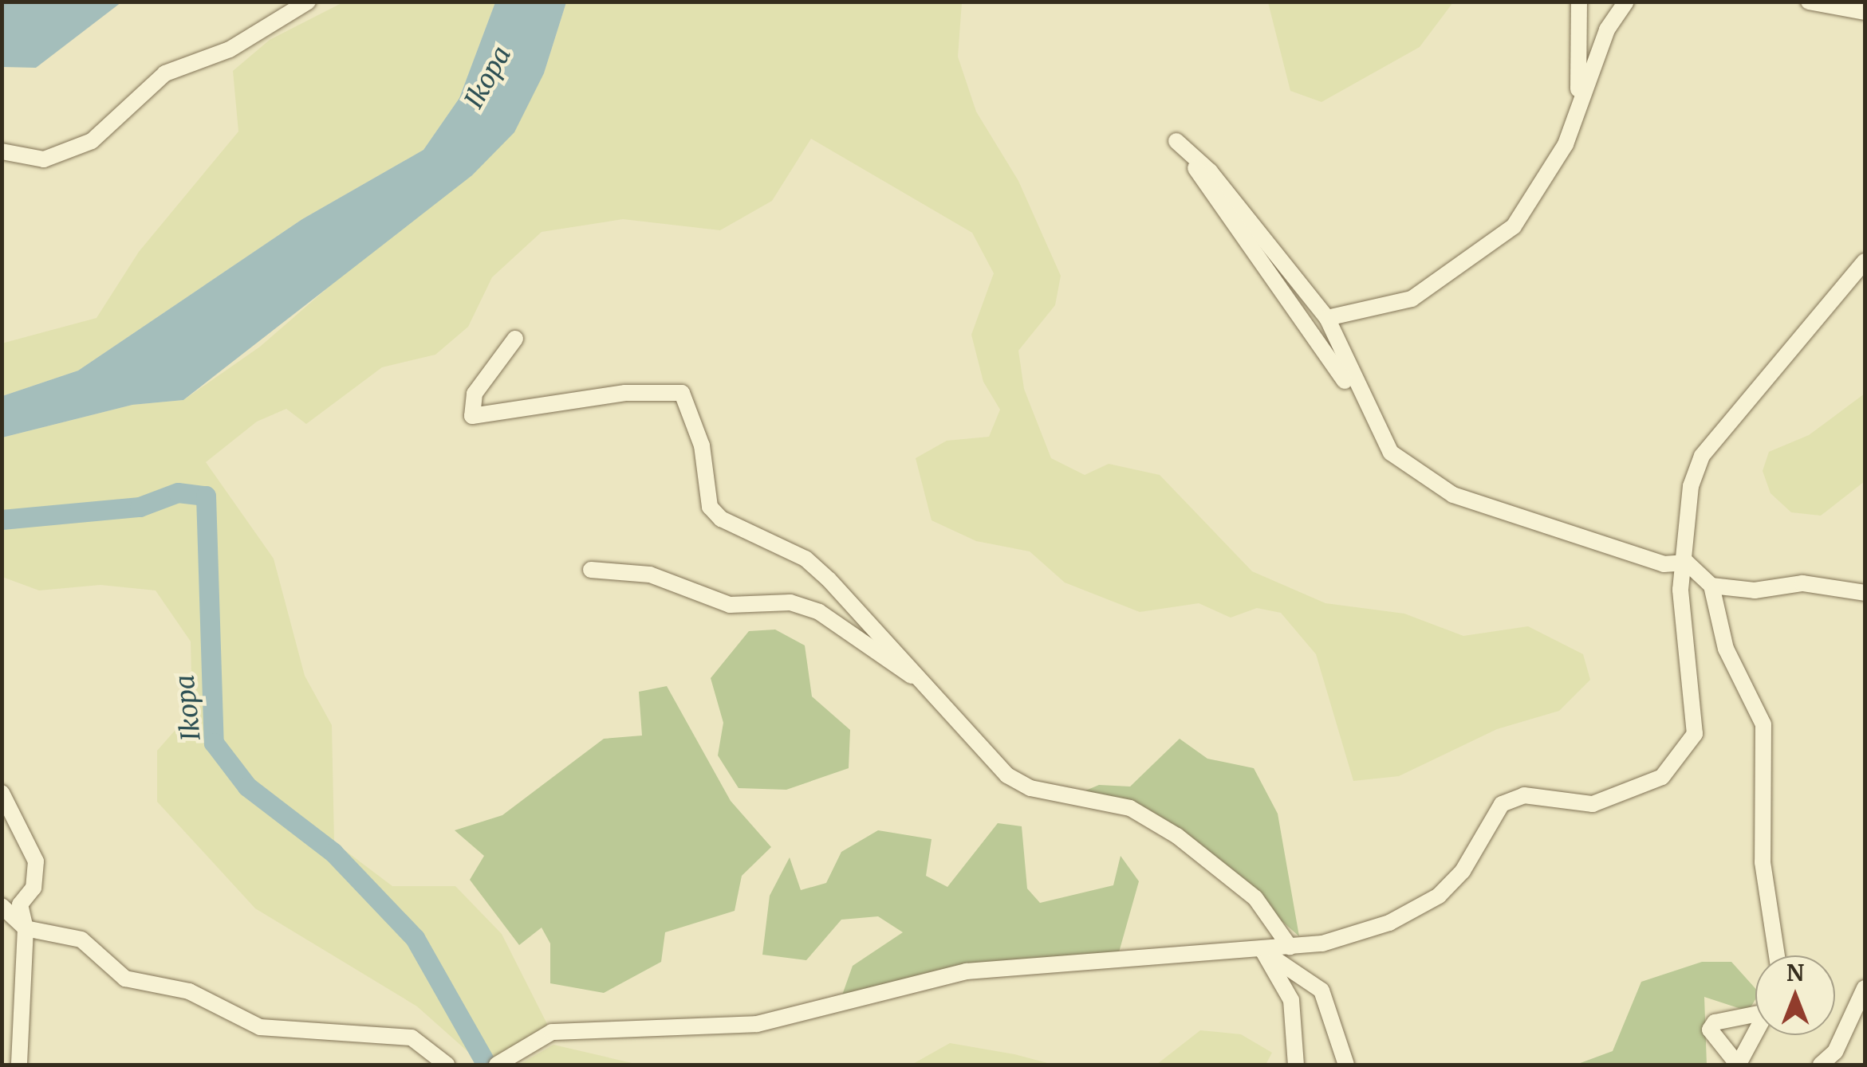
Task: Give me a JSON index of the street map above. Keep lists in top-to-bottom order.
{
  "water": ["Ikopa"],
  "north": "top"
}
